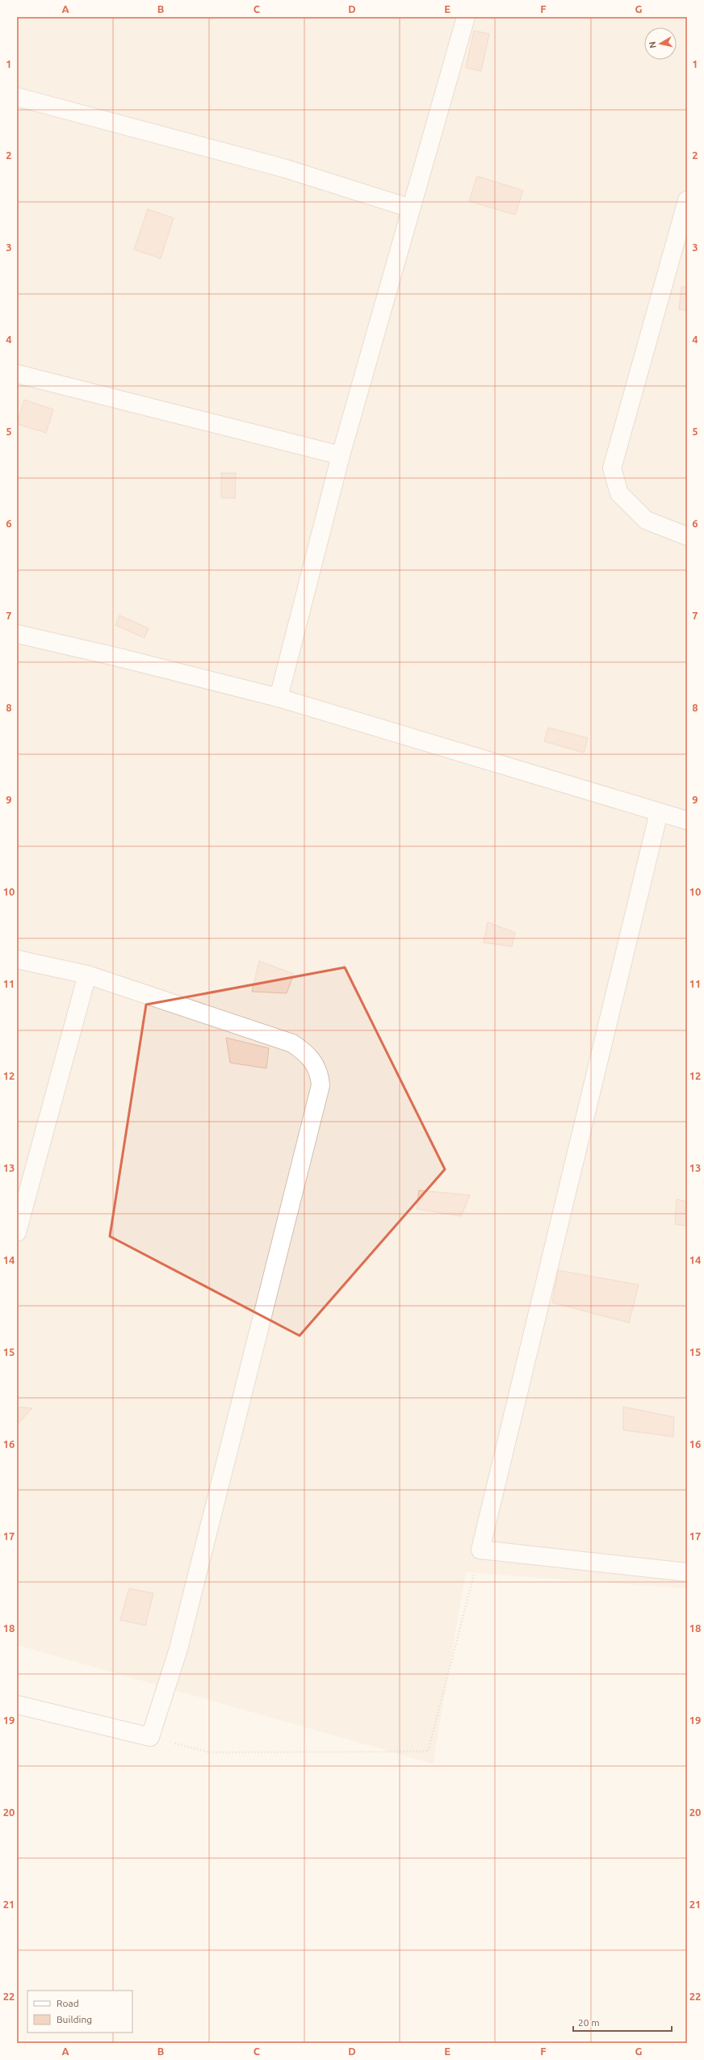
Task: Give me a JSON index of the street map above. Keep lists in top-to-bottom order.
{
  "legend": ["Road", "Building"],
  "scale_bar": "20 m",
  "north": "left",
  "grid": {
    "columns": [
      "A",
      "B",
      "C",
      "D",
      "E",
      "F",
      "G"
    ],
    "rows": [
      "1",
      "2",
      "3",
      "4",
      "5",
      "6",
      "7",
      "8",
      "9",
      "10",
      "11",
      "12",
      "13",
      "14",
      "15",
      "16",
      "17",
      "18",
      "19",
      "20",
      "21",
      "22"
    ]
  }
}
